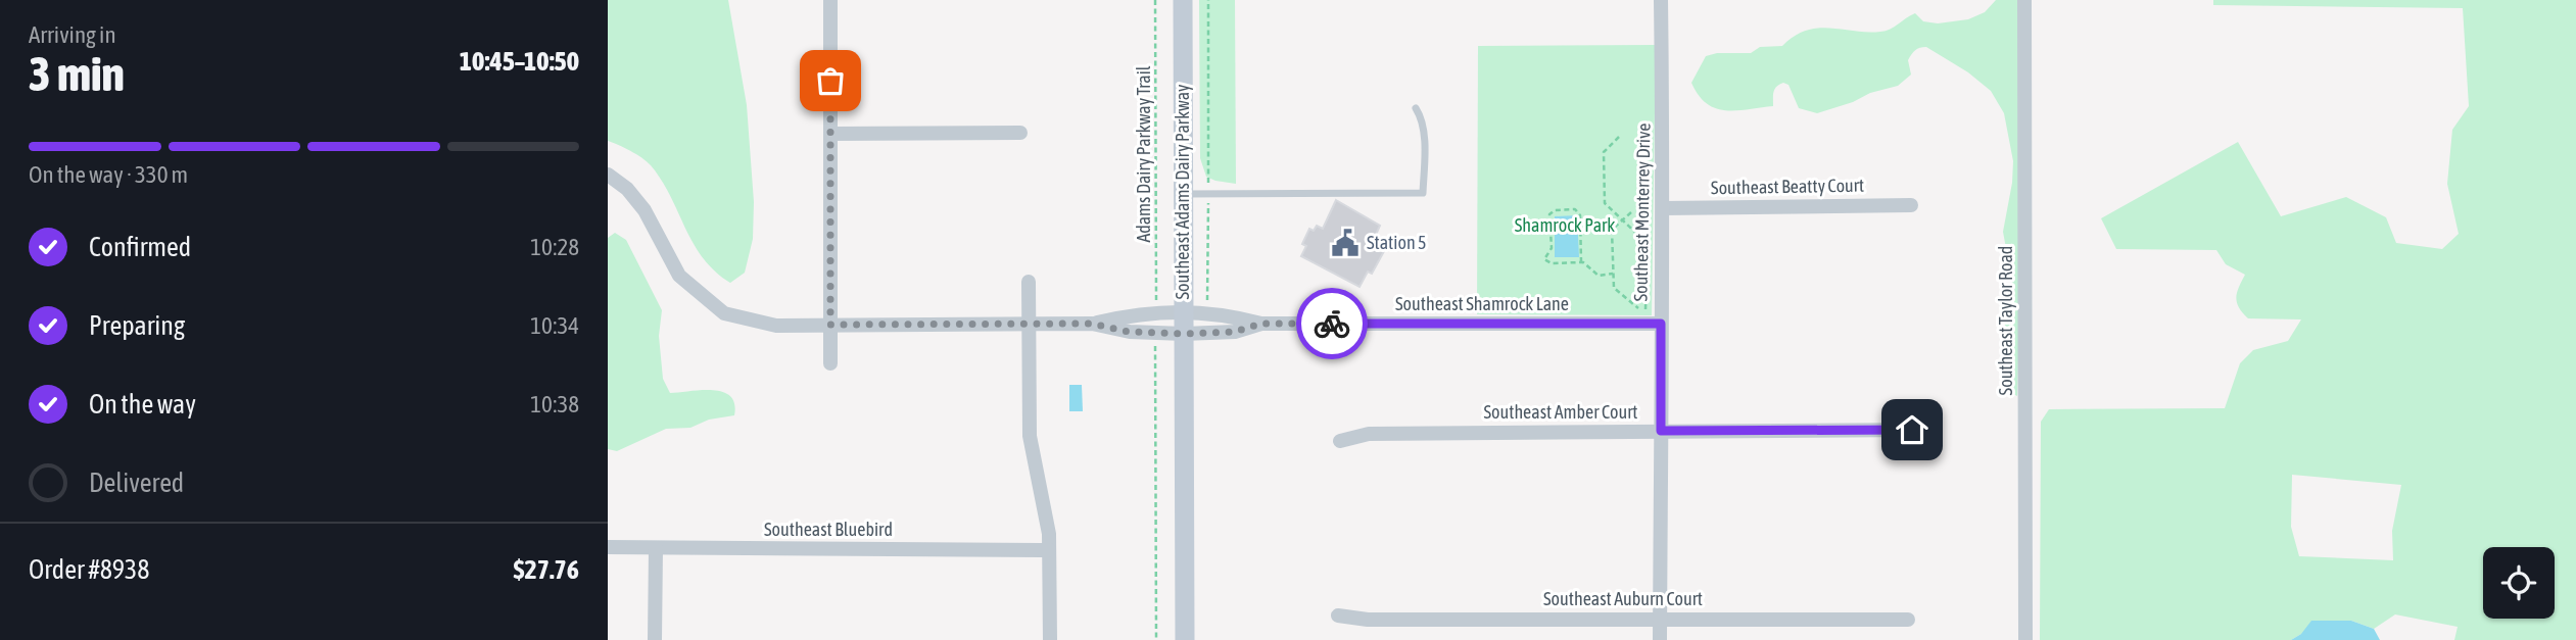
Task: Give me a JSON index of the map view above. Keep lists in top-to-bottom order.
{
  "streets": {
    "main road": ["Southeast Adams Dairy Parkway"],
    "street": [
      "Southeast Beatty Court",
      "Southeast Monterrey Drive",
      "Southeast Shamrock Lane",
      "Southeast Taylor Road",
      "Southeast Amber Court",
      "Southeast Bluebird",
      "Southeast Auburn Court"
    ],
    "path": ["Adams Dairy Parkway Trail"]
  },
  "crossings": [
    ["Southeast Beatty Court", "Southeast Monterrey Drive"],
    ["Southeast Adams Dairy Parkway", "Southeast Shamrock Lane"],
    ["Southeast Monterrey Drive", "Southeast Shamrock Lane"],
    ["Southeast Monterrey Drive", "Southeast Amber Court"],
    ["Southeast Monterrey Drive", "Southeast Auburn Court"]
  ],
  "parks": ["Shamrock Park"],
  "places": {
    "public building": ["Station 5"]
  },
  "page": {
    "heading": ["3 min", "Arriving in", "10:45–10:50"],
    "panel": ["Order #8938", "$27.76"],
    "bar": "On the way · 330 m",
    "list": [
      ["Confirmed", "10:28"],
      ["Preparing", "10:34"],
      ["On the way", "10:38"],
      "Delivered"
    ]
  }
}
